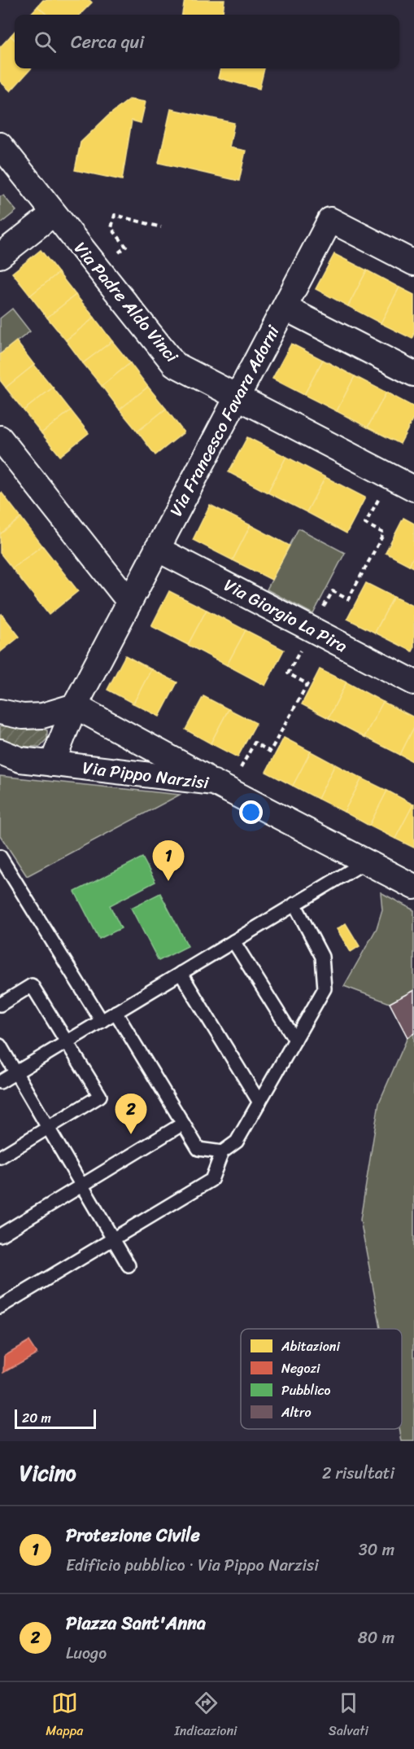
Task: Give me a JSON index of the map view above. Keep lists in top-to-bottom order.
{
  "streets": {
    "street": [
      "Via Padre Aldo Vinci",
      "Via Francesco Favara Adorni",
      "Via Giorgio La Pira",
      "Via Pippo Narzisi"
    ]
  },
  "crossings": [
    ["Via Padre Aldo Vinci", "Via Francesco Favara Adorni"],
    ["Via Francesco Favara Adorni", "Via Giorgio La Pira"],
    ["Via Francesco Favara Adorni", "Via Pippo Narzisi"]
  ],
  "legend": [
    "Abitazioni",
    "Negozi",
    "Pubblico",
    "Altro"
  ],
  "scale_bar": "20 m",
  "page": {
    "search": "Cerca qui",
    "pins": ["1", "2"],
    "scale": "20 m",
    "heading": ["Vicino", "2 risultati"],
    "list": [
      {
        "mark": "1",
        "name": "Protezione Civile",
        "note": "Edificio pubblico · Via Pippo Narzisi",
        "value": "30 m"
      },
      {
        "mark": "2",
        "name": "Piazza Sant'Anna",
        "note": "Luogo",
        "value": "80 m"
      }
    ],
    "nav": ["Mappa", "Indicazioni", "Salvati"]
  }
}
